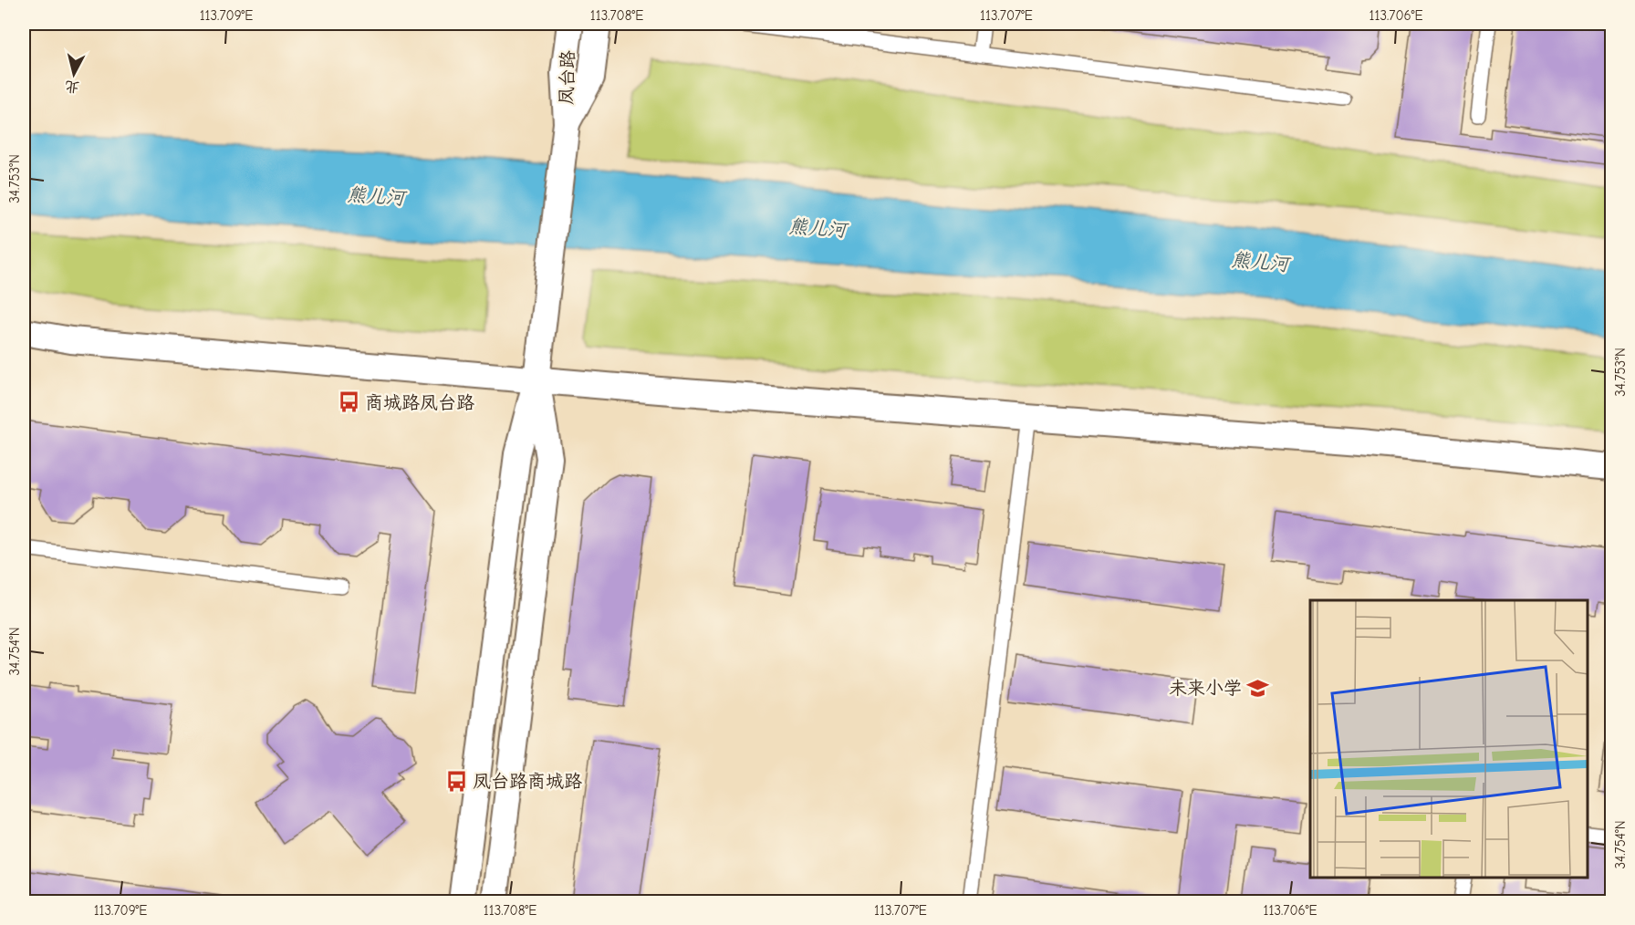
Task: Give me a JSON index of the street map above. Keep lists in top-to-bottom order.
{
  "streets": {
    "street": ["凤台路"]
  },
  "water": ["熊儿河"],
  "places": {
    "bus stop": ["商城路凤台路", "凤台路商城路"],
    "school or university": ["未来小学"]
  },
  "north": "bottom",
  "coordinates": [
    "113.709°E",
    "113.708°E",
    "113.707°E",
    "113.706°E",
    "34.753°N",
    "34.754°N"
  ]
}
